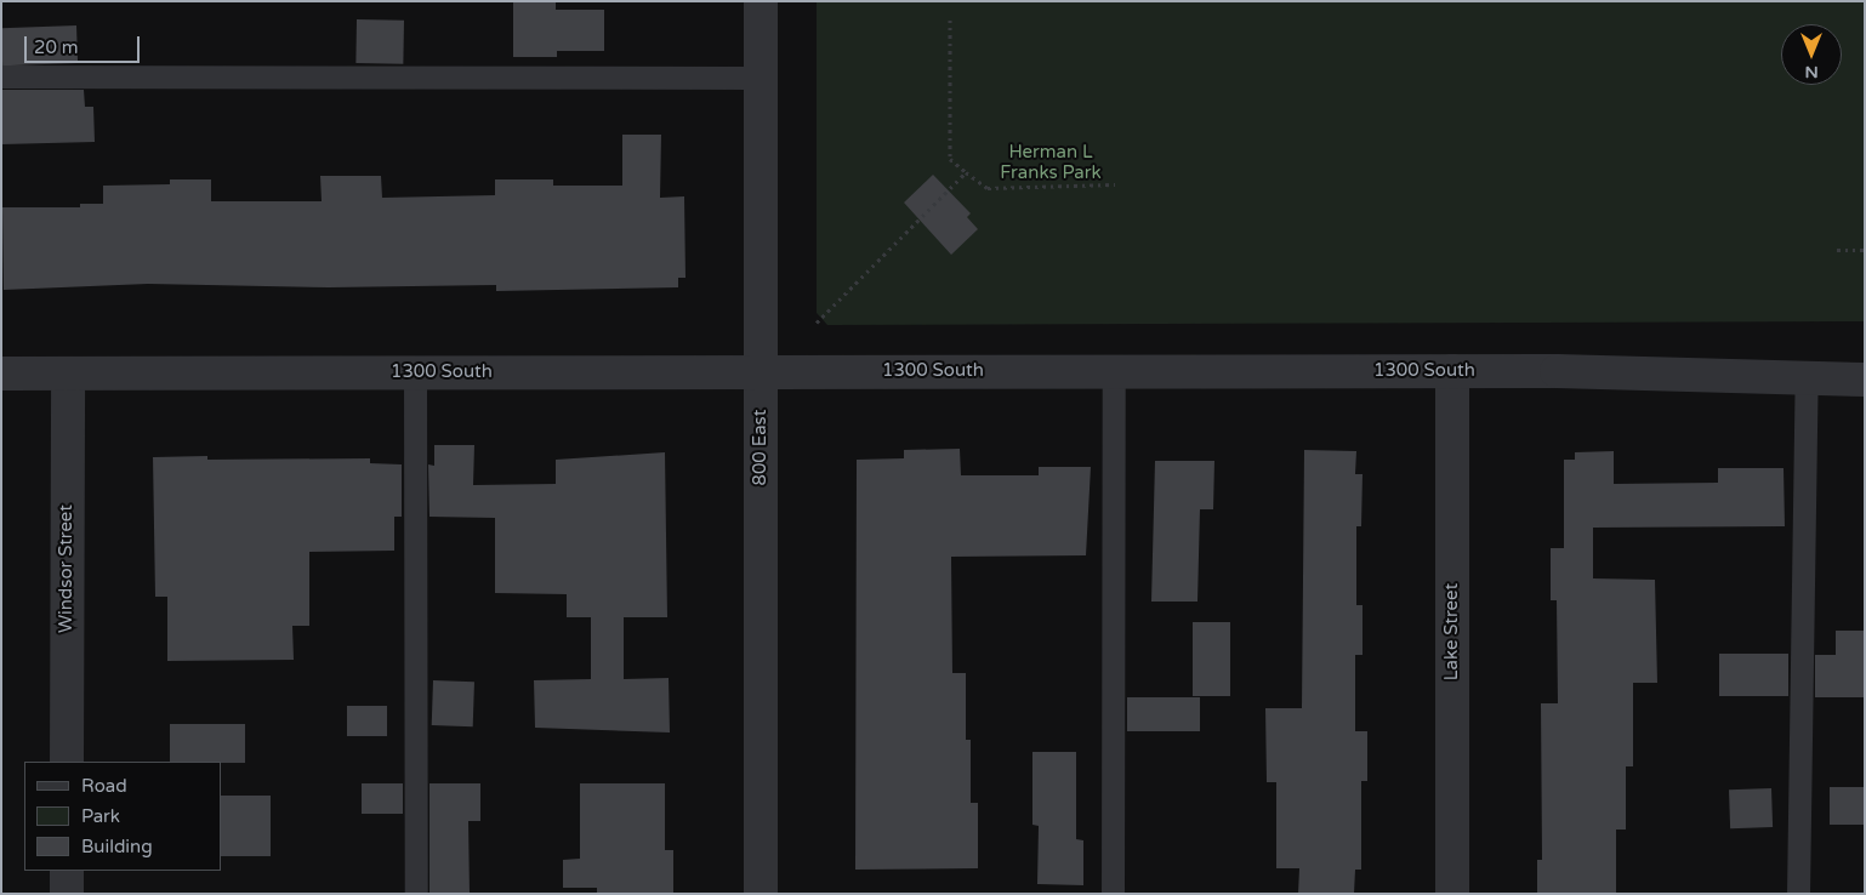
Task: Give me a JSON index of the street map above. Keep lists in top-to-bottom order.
{
  "streets": {
    "street": [
      "1300 South",
      "800 East",
      "Windsor Street",
      "Lake Street"
    ]
  },
  "crossings": [
    ["1300 South", "800 East"],
    ["1300 South", "Windsor Street"],
    ["1300 South", "Lake Street"]
  ],
  "parks": ["Herman L Franks Park"],
  "legend": ["Road", "Park", "Building"],
  "scale_bar": "20 m",
  "north": "bottom"
}
